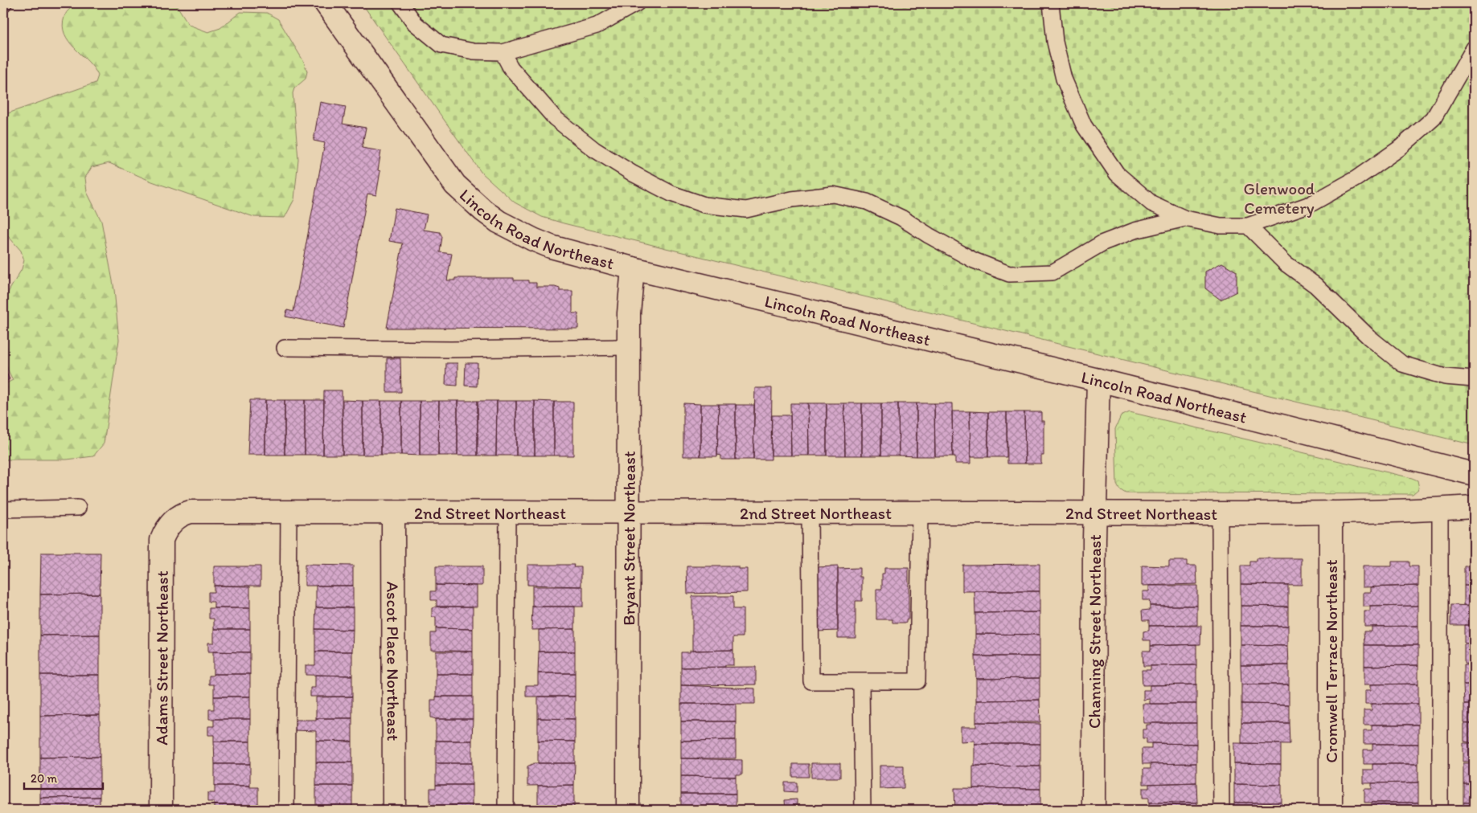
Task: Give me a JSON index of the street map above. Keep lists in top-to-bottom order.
{
  "streets": {
    "street": [
      "Lincoln Road Northeast",
      "2nd Street Northeast",
      "Bryant Street Northeast",
      "Channing Street Northeast",
      "Adams Street Northeast",
      "Ascot Place Northeast",
      "Cromwell Terrace Northeast"
    ]
  },
  "crossings": [
    ["Lincoln Road Northeast", "Bryant Street Northeast"],
    ["Lincoln Road Northeast", "Channing Street Northeast"],
    ["2nd Street Northeast", "Bryant Street Northeast"],
    ["2nd Street Northeast", "Channing Street Northeast"],
    ["2nd Street Northeast", "Adams Street Northeast"],
    ["2nd Street Northeast", "Ascot Place Northeast"],
    ["2nd Street Northeast", "Cromwell Terrace Northeast"]
  ],
  "parks": ["Glenwood Cemetery"],
  "scale_bar": "20 m"
}
